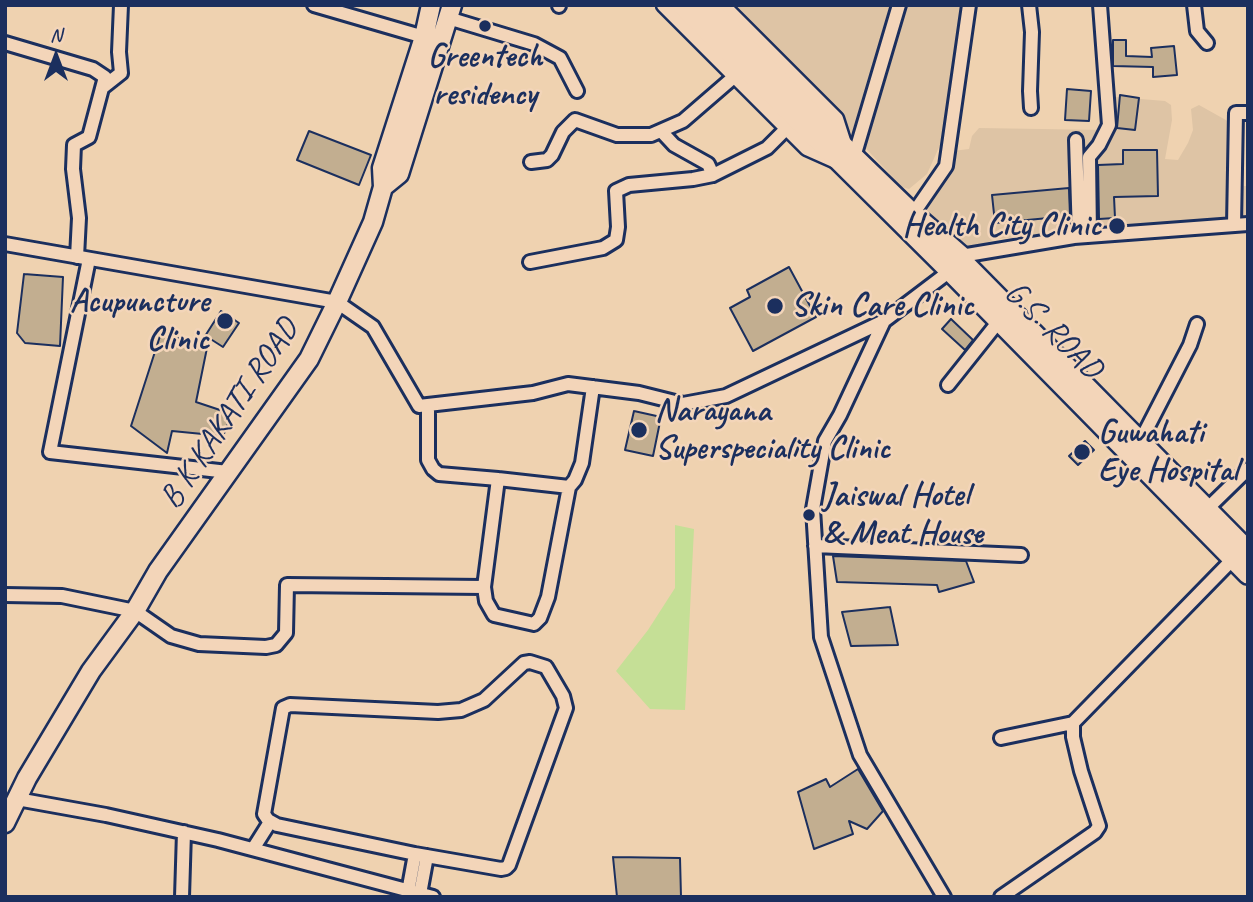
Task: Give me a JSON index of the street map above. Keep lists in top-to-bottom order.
{
  "streets": {
    "main road": ["G.S. ROAD", "B K KAKATI ROAD"]
  },
  "places": [
    "Greentech residency",
    "Health City Clinic",
    "Skin Care Clinic",
    "Acupuncture Clinic",
    "Narayana Superspeciality Clinic",
    "Guwahati Eye Hospital",
    "Jaiswal Hotel & Meat House"
  ],
  "north": "top"
}
